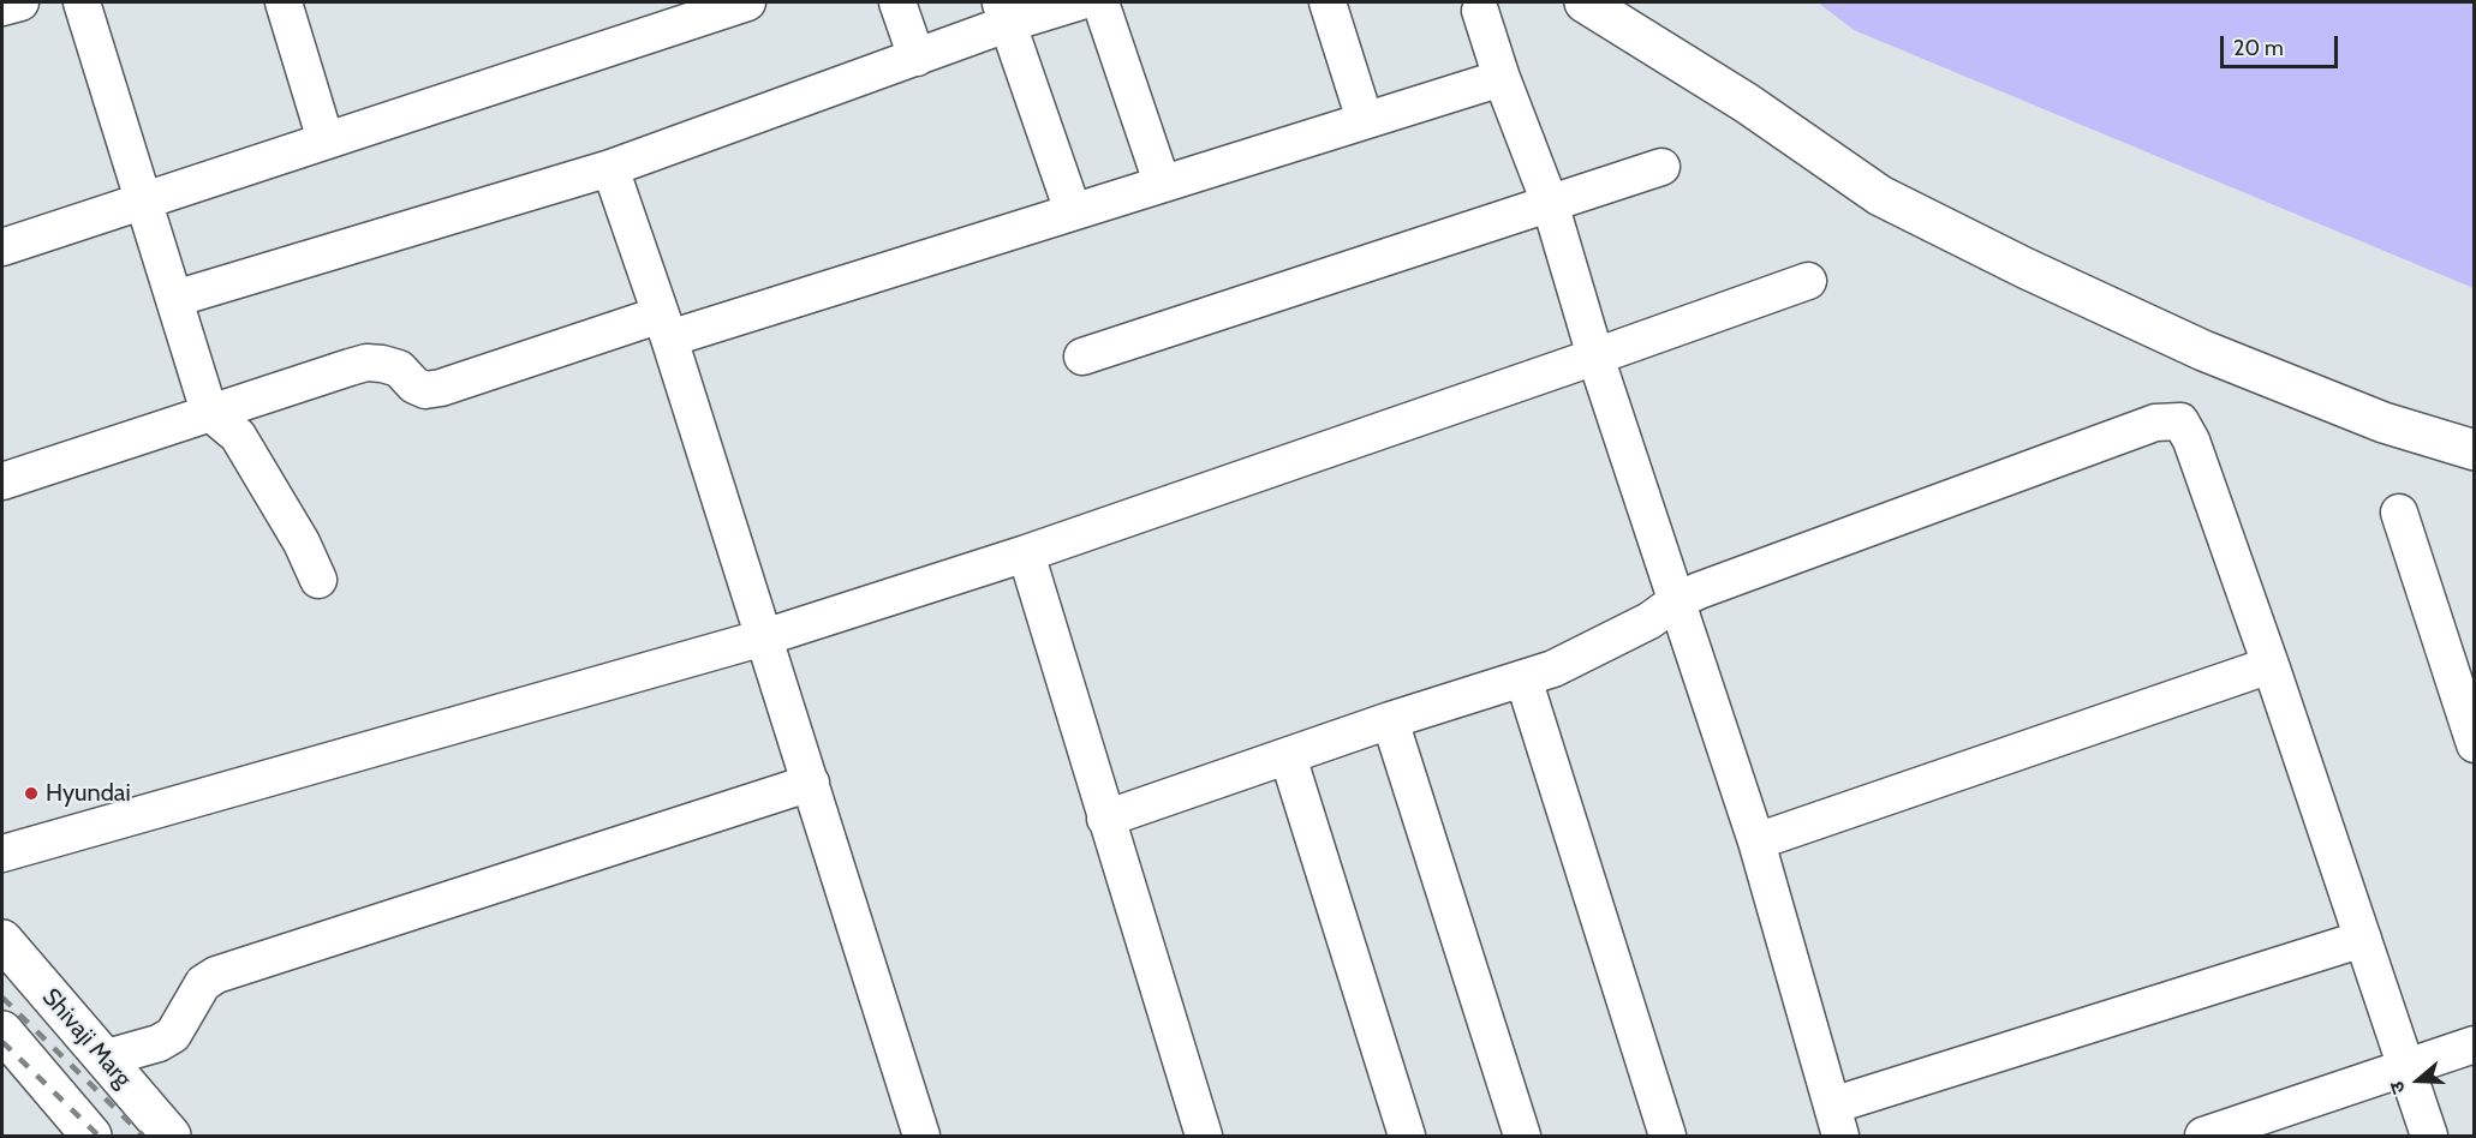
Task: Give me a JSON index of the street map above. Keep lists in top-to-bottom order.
{
  "streets": {
    "street": ["Shivaji Marg"]
  },
  "places": ["Hyundai"],
  "scale_bar": "20 m",
  "north": "left"
}
